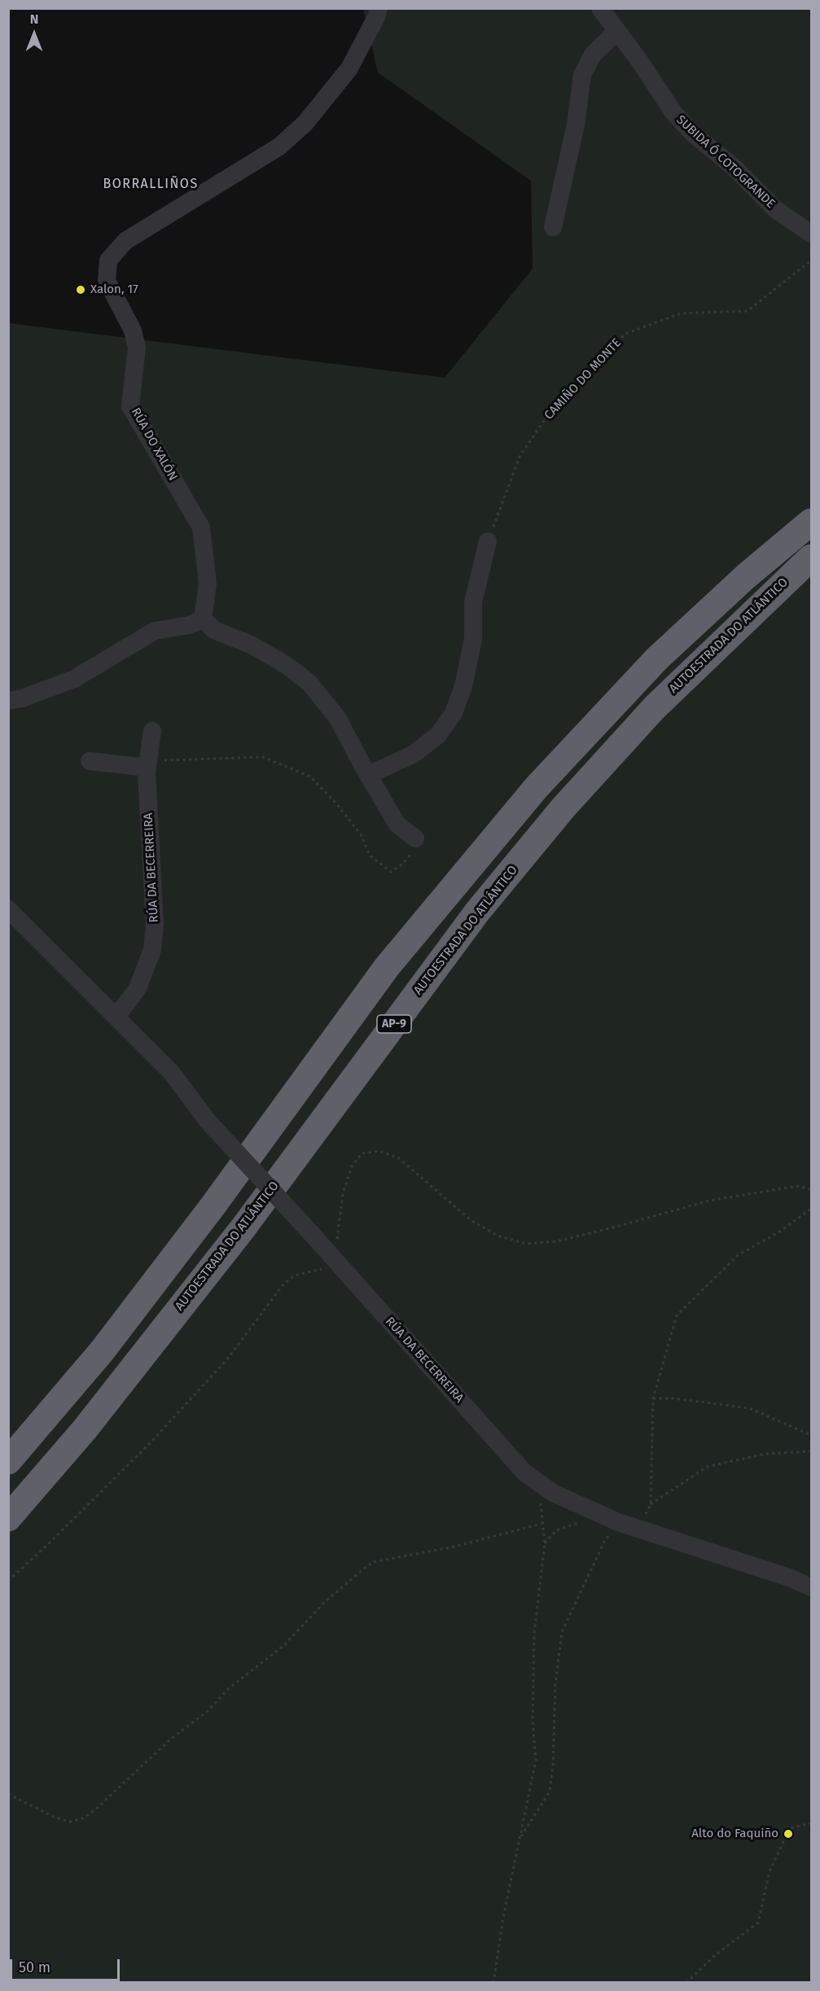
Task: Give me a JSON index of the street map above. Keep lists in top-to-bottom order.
{
  "streets": {
    "highway": ["AUTOESTRADA DO ATLÁNTICO", "AP-9"],
    "street": ["SUBIDA Ó COTOGRANDE", "RÚA DO XALÓN", "RÚA DA BECERREIRA"],
    "path": ["CAMIÑO DO MONTE"]
  },
  "districts": ["BORRALLIÑOS"],
  "places": ["Xalon, 17", "Alto do Faquiño"],
  "scale_bar": "50 m",
  "north": "top"
}
